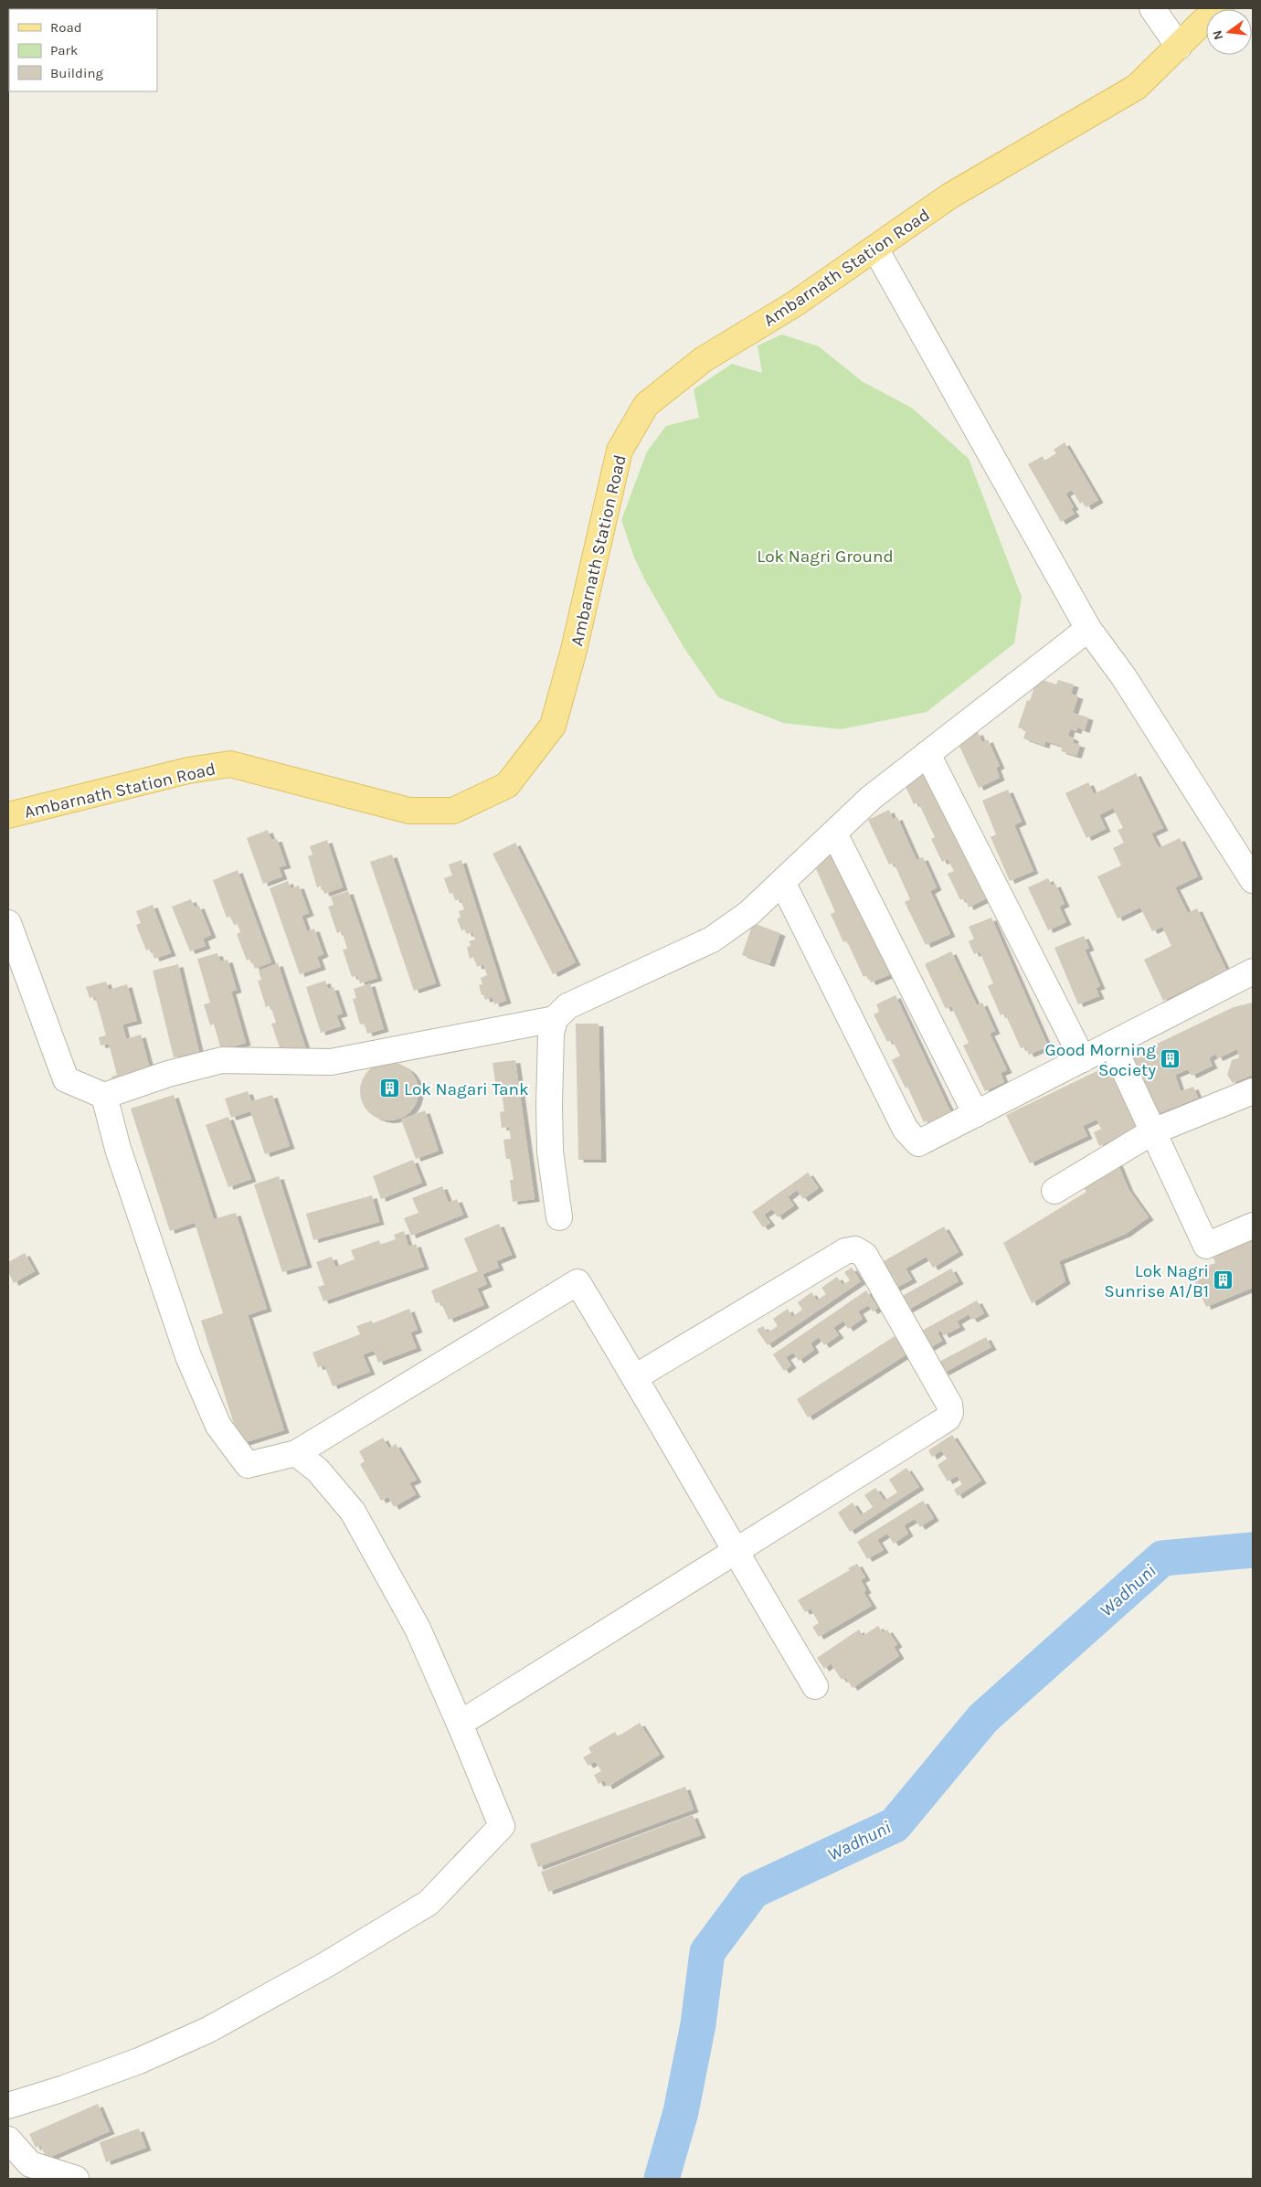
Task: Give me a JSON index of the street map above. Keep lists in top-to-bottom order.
{
  "streets": {
    "main road": ["Ambarnath Station Road"]
  },
  "water": ["Wadhuni"],
  "parks": ["Lok Nagri Ground"],
  "places": {
    "building": ["Good Morning Society", "Lok Nagari Tank", "Lok Nagri Sunrise A1/B1"]
  },
  "legend": ["Road", "Park", "Building"],
  "north": "left"
}
